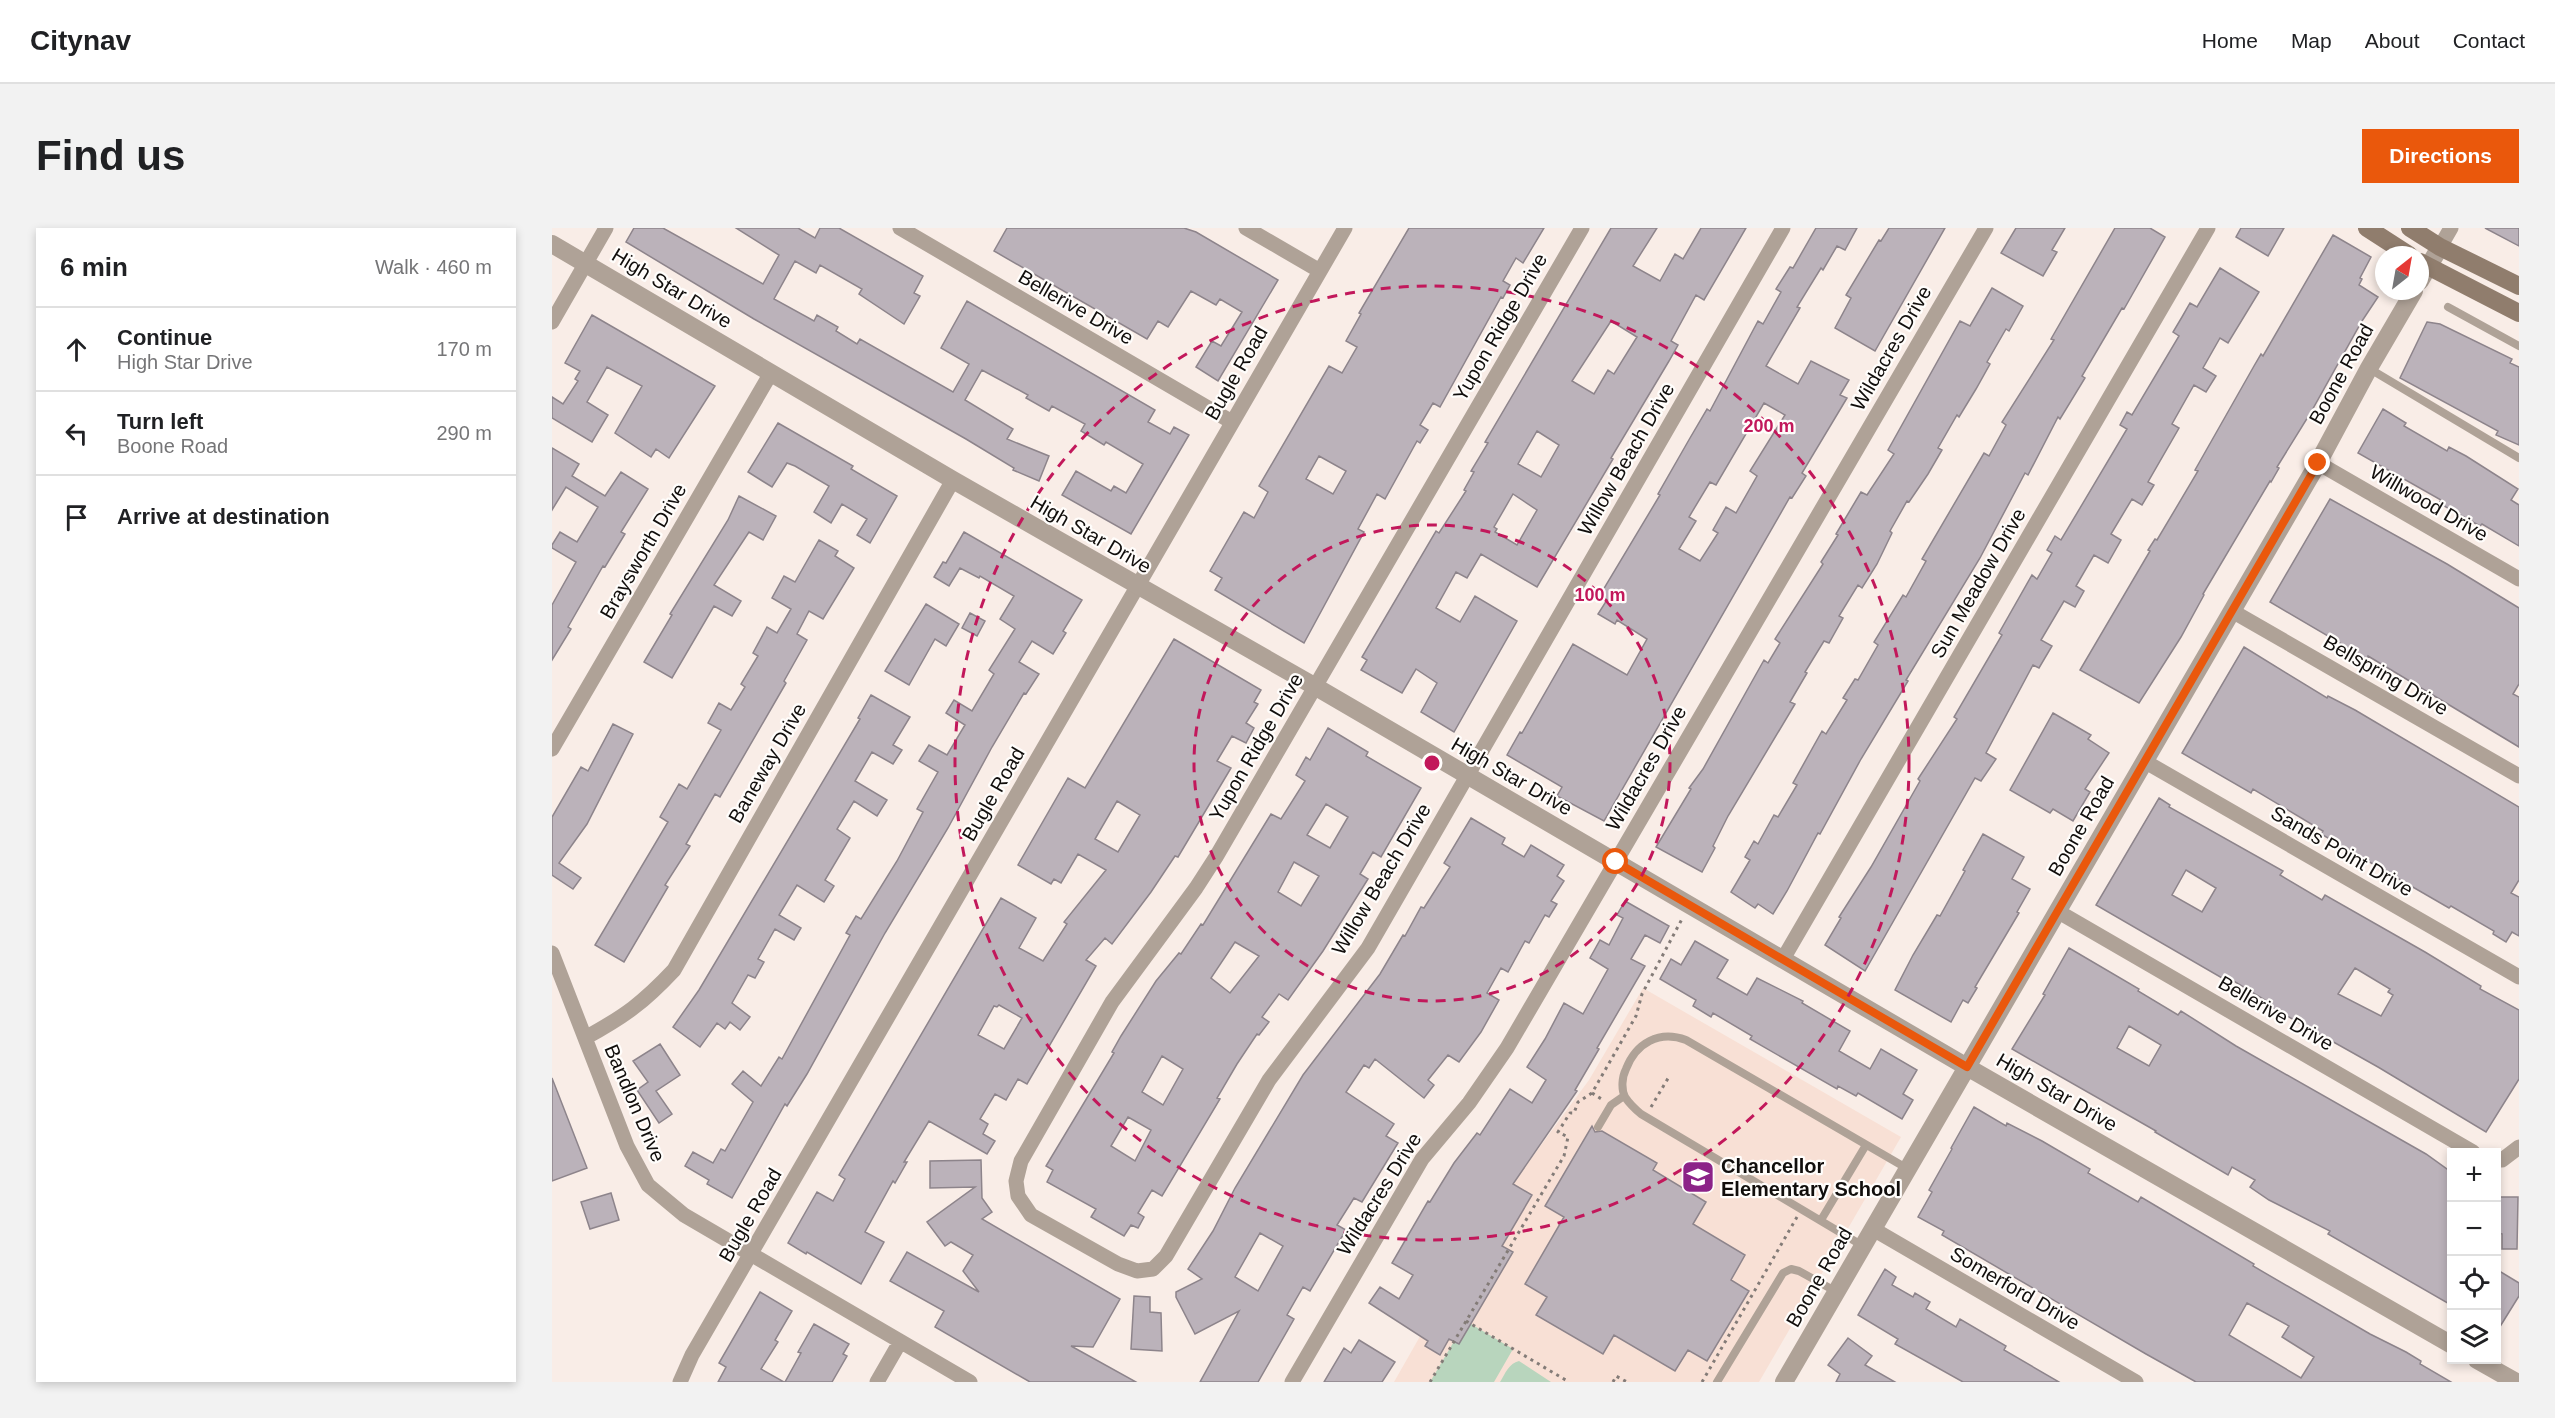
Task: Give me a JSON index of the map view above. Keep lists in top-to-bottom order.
{
  "streets": {
    "street": [
      "High Star Drive",
      "Bellerive Drive",
      "Yupon Ridge Drive",
      "Wildacres Drive",
      "Bugle Road",
      "Boone Road",
      "Willow Beach Drive",
      "Willwood Drive",
      "Braysworth Drive",
      "Sun Meadow Drive",
      "Bellspring Drive",
      "Baneway Drive",
      "Sands Point Drive",
      "Bandlon Drive",
      "Somerford Drive"
    ]
  },
  "crossings": [
    ["High Star Drive", "Yupon Ridge Drive"],
    ["High Star Drive", "Wildacres Drive"],
    ["High Star Drive", "Bugle Road"],
    ["High Star Drive", "Boone Road"],
    ["High Star Drive", "Willow Beach Drive"],
    ["High Star Drive", "Braysworth Drive"],
    ["High Star Drive", "Sun Meadow Drive"],
    ["High Star Drive", "Baneway Drive"],
    ["Bellerive Drive", "Bugle Road"],
    ["Bellerive Drive", "Boone Road"],
    ["Yupon Ridge Drive", "Willow Beach Drive"],
    ["Bugle Road", "Bandlon Drive"],
    ["Boone Road", "Willwood Drive"],
    ["Boone Road", "Bellspring Drive"],
    ["Boone Road", "Sands Point Drive"],
    ["Boone Road", "Somerford Drive"],
    ["Baneway Drive", "Bandlon Drive"]
  ],
  "places": {
    "school or university": ["Chancellor Elementary School"]
  },
  "north": "top right",
  "page": {
    "header": "Citynav",
    "nav": [
      "Home",
      "Map",
      "About",
      "Contact"
    ],
    "buttons": "Directions",
    "title": "Find us",
    "heading": ["6 min", "Walk · 460 m"],
    "list": [
      ["Continue", "High Star Drive", "170 m"],
      ["Turn left", "Boone Road", "290 m"],
      "Arrive at destination"
    ],
    "map_buttons": ["+", "−"]
  },
  "rings": ["200 m", "100 m"]
}
